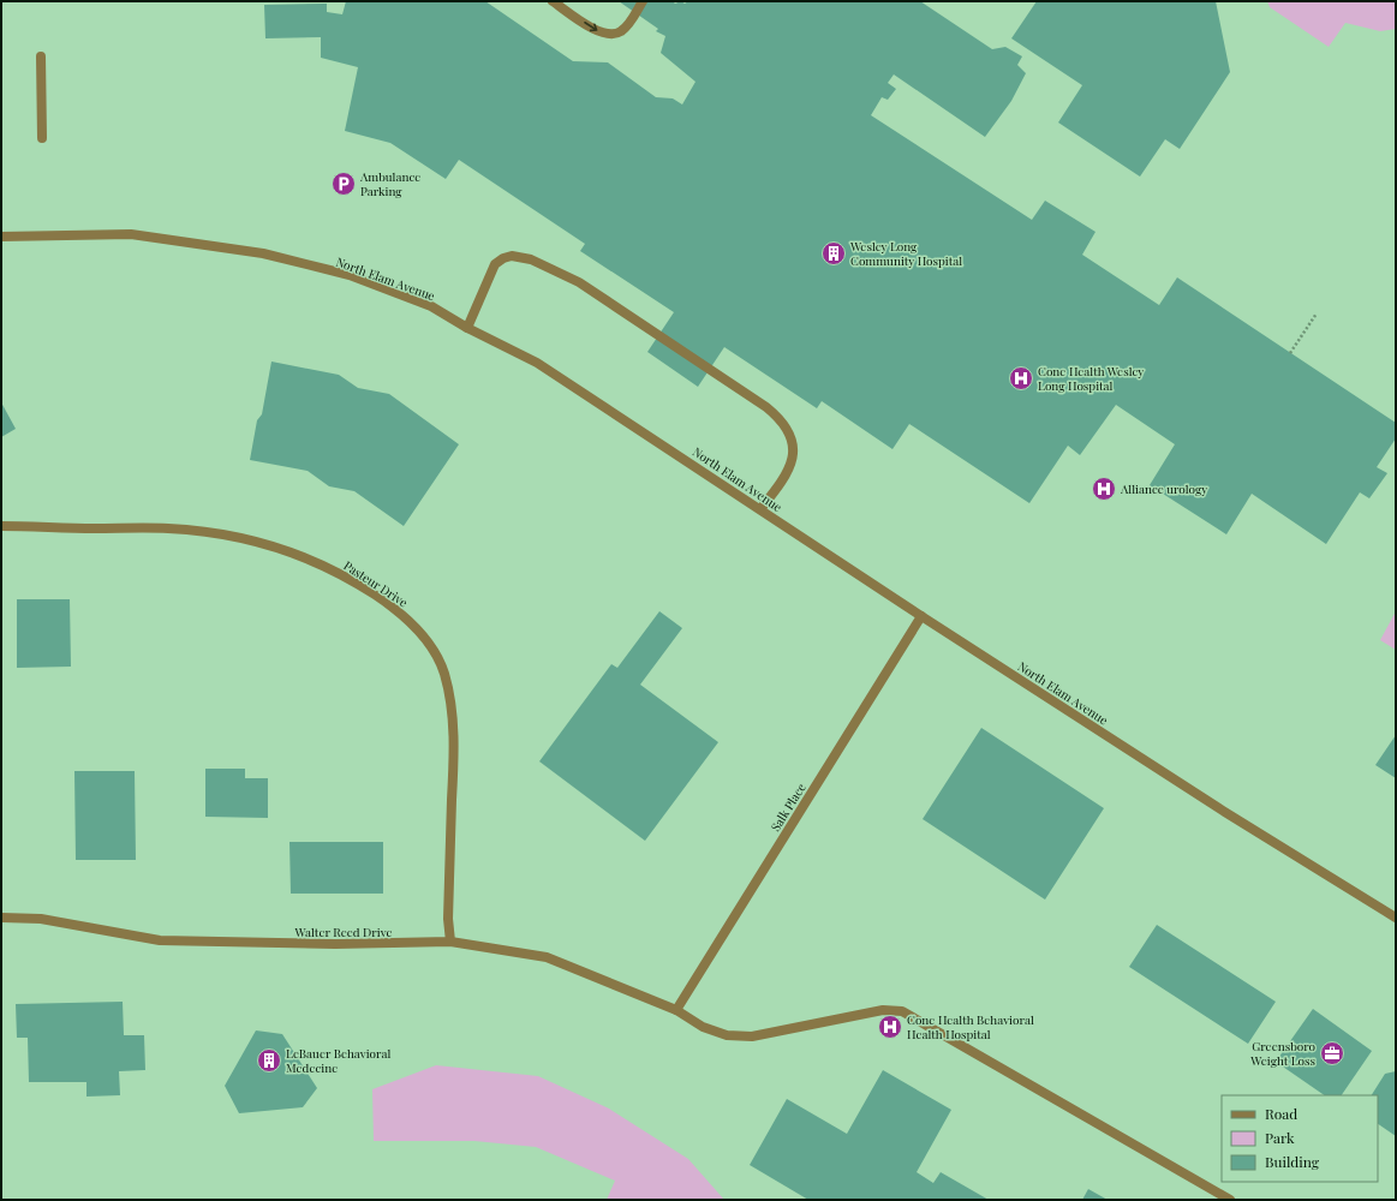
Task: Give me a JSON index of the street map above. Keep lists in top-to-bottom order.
{
  "streets": {
    "street": [
      "North Elam Avenue",
      "Pasteur Drive",
      "Salk Place",
      "Walter Reed Drive"
    ]
  },
  "crossings": [
    ["North Elam Avenue", "Salk Place"],
    ["Pasteur Drive", "Walter Reed Drive"],
    ["Salk Place", "Walter Reed Drive"]
  ],
  "places": {
    "parking": ["Ambulance Parking"],
    "building": ["Wesley Long Community Hospital", "LeBauer Behavioral Medecine"],
    "hospital": ["Cone Health Wesley Long Hospital", "Alliance urology", "Cone Health Behavioral Health Hospital"],
    "office": ["Greensboro Weight Loss"]
  },
  "legend": ["Road", "Park", "Building"]
}
